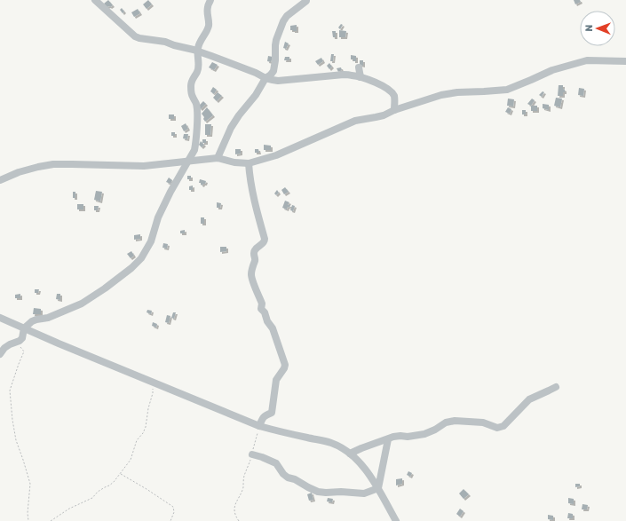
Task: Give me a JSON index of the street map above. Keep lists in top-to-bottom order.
{
  "north": "left"
}
